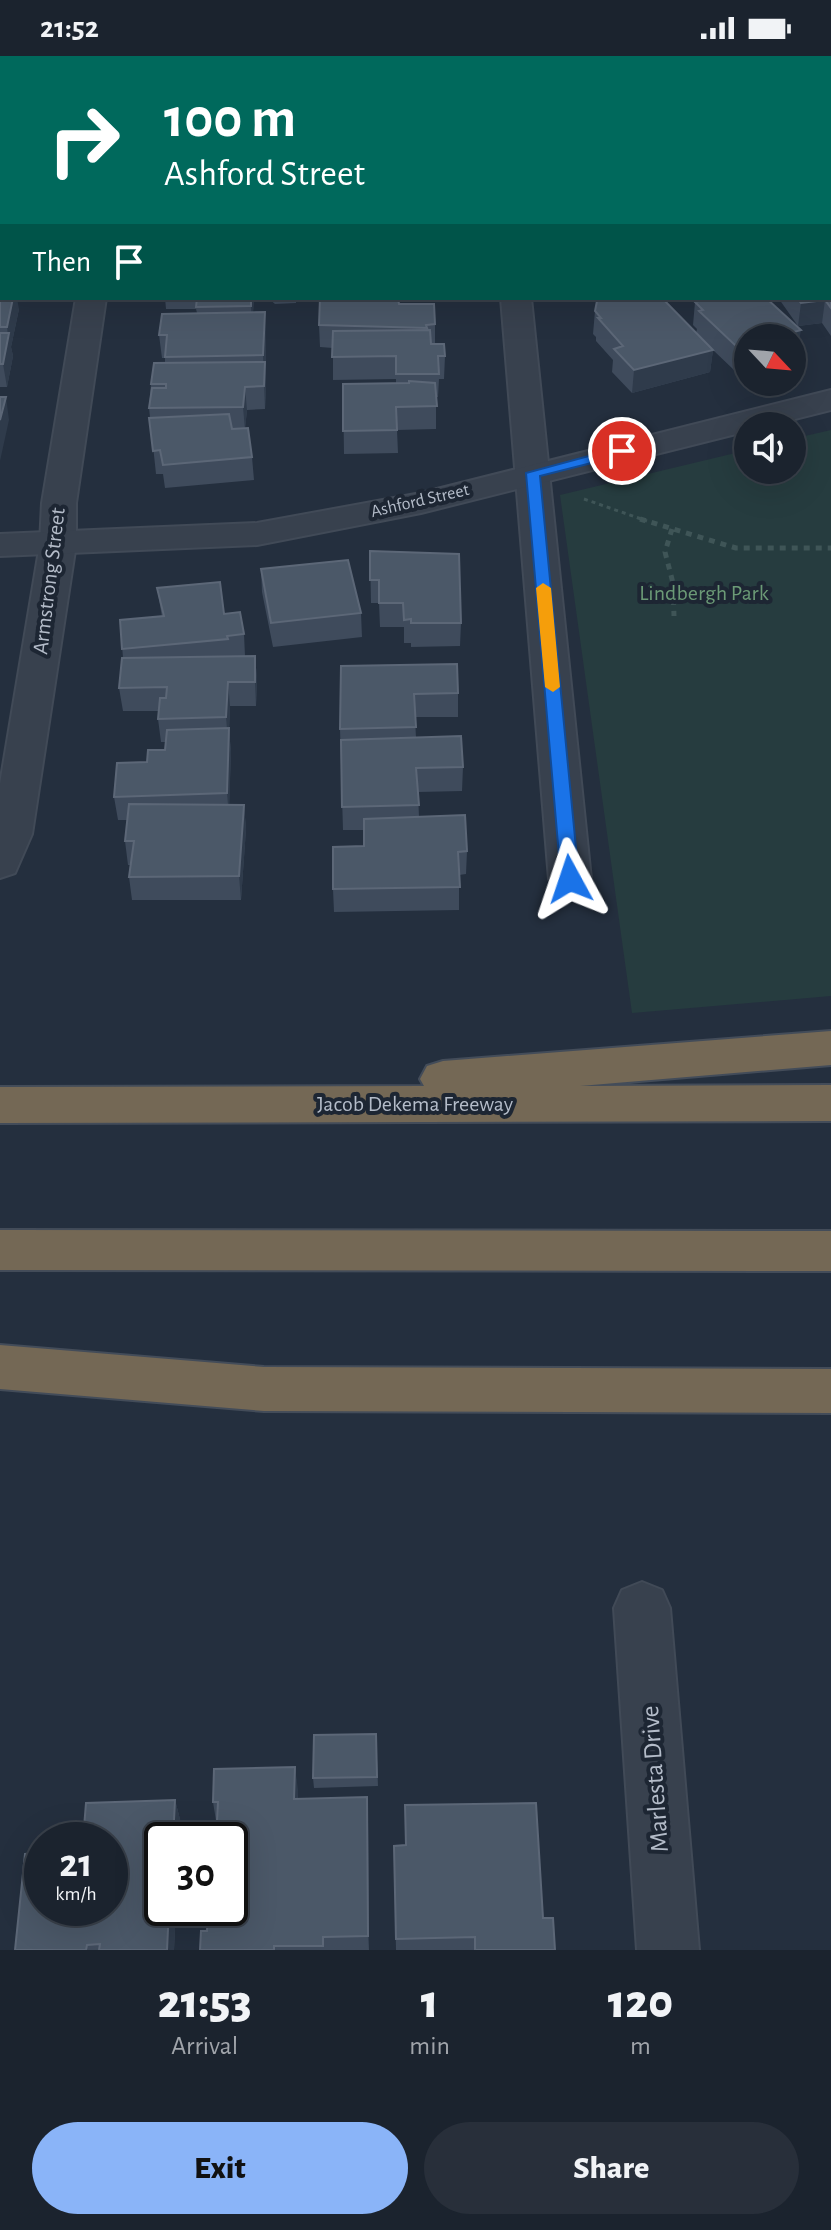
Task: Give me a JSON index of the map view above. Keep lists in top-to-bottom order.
{
  "streets": {
    "highway": ["Jacob Dekema Freeway"],
    "street": ["Ashford Street", "Armstrong Street", "Marlesta Drive"]
  },
  "crossings": [
    ["Ashford Street", "Armstrong Street"]
  ],
  "parks": ["Lindbergh Park"],
  "north": "bottom right",
  "page": {
    "status": "21:52",
    "turn": ["100 m", "Ashford Street"],
    "then": "Then",
    "speed": "21 km/h",
    "limit": "30",
    "eta": [
      "21:53",
      "Arrival",
      "1",
      "min",
      "120",
      "m"
    ],
    "buttons": ["Exit", "Share"]
  }
}
